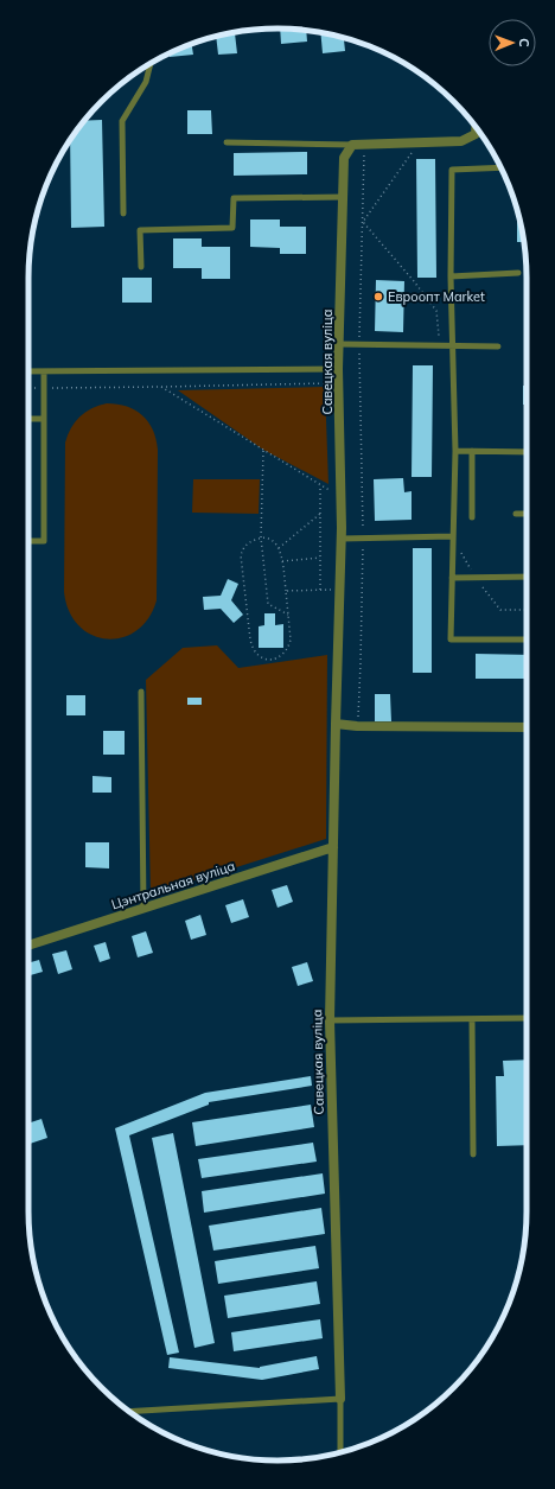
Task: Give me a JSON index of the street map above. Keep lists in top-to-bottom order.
{
  "streets": {
    "street": ["Савецкая вуліца", "Цэнтральная вуліца"]
  },
  "crossings": [
    ["Савецкая вуліца", "Цэнтральная вуліца"]
  ],
  "places": ["Евроопт Market"],
  "north": "right"
}
